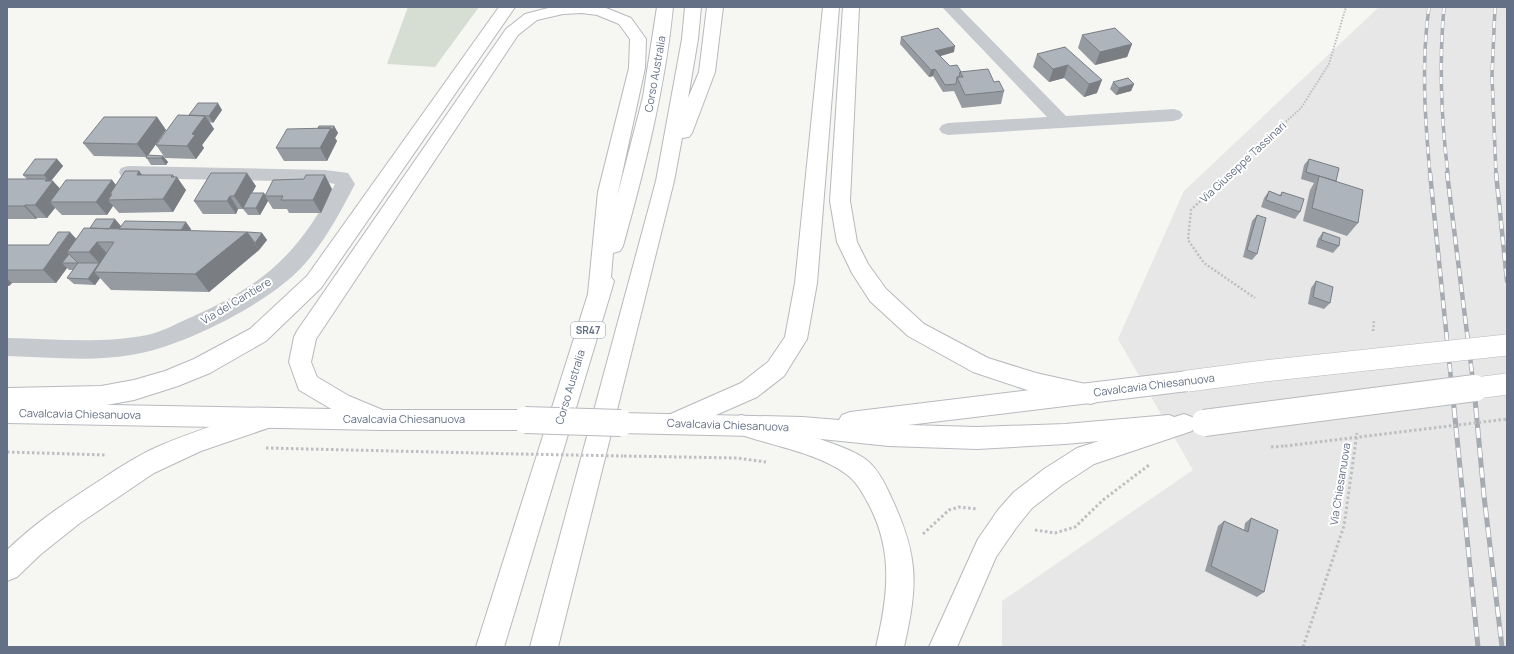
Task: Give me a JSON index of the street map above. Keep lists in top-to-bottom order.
{
  "streets": {
    "main road": ["Corso Australia", "SR47", "Cavalcavia Chiesanuova"],
    "street": ["Via del Cantiere"],
    "path": ["Via Giuseppe Tassinari", "Via Chiesanuova"]
  }
}
